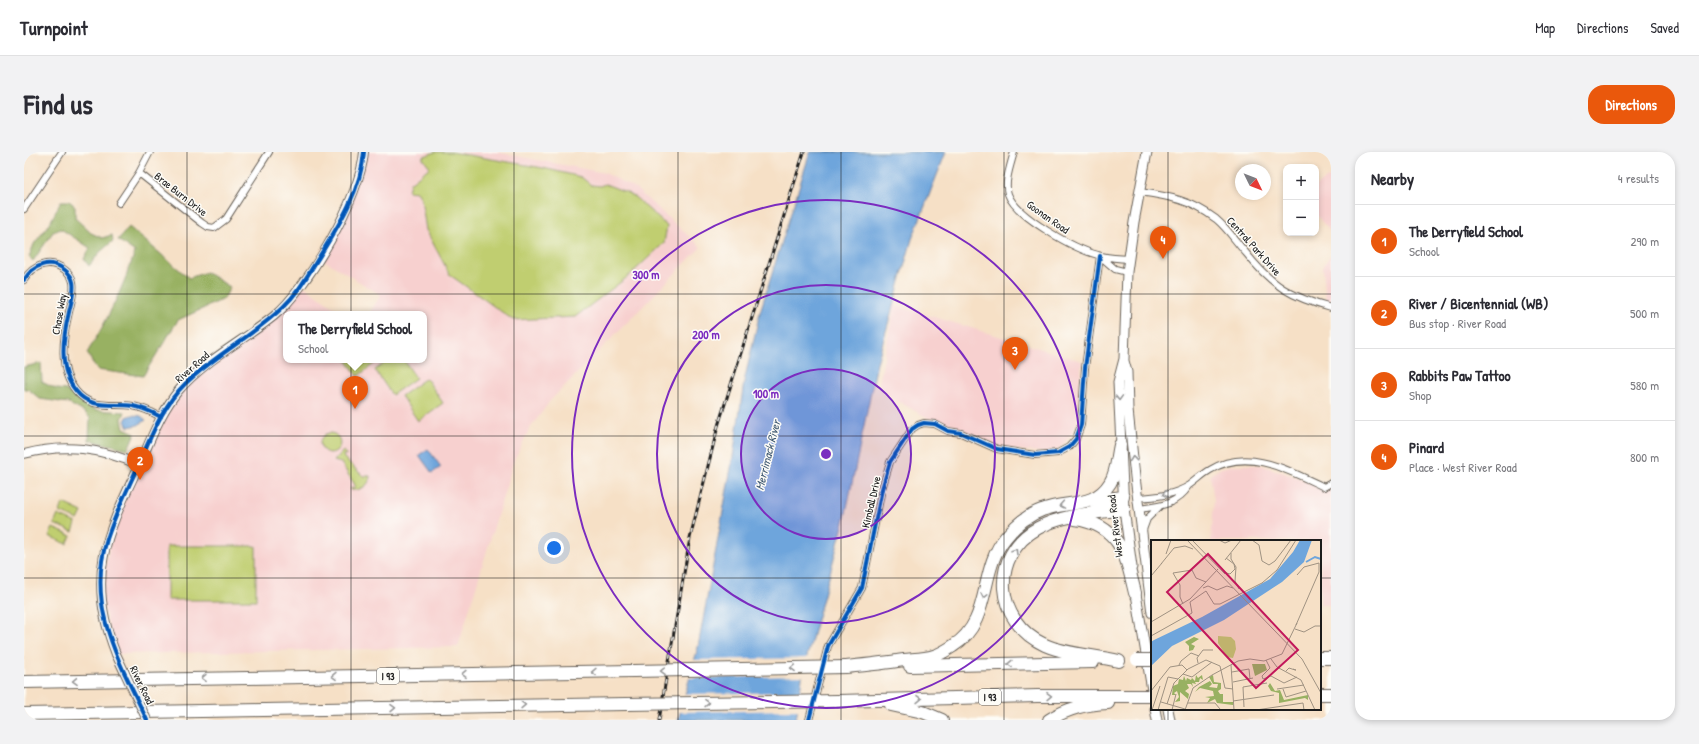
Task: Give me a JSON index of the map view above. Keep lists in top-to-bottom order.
{
  "streets": {
    "highway": ["I 93"],
    "main road": ["West River Road"],
    "street": [
      "Brae Burn Drive",
      "Goonan Road",
      "Central Park Drive",
      "Chase Way",
      "River Road",
      "Kimball Drive"
    ]
  },
  "crossings": [
    ["Goonan Road", "Kimball Drive"],
    ["Goonan Road", "West River Road"],
    ["Central Park Drive", "West River Road"],
    ["Chase Way", "River Road"],
    ["West River Road", "I 93"]
  ],
  "water": ["Merrimack River"],
  "north": "bottom right",
  "page": {
    "header": "Turnpoint",
    "nav": ["Map", "Directions", "Saved"],
    "title": "Find us",
    "buttons": "Directions",
    "heading": ["Nearby", "4 results"],
    "map_buttons": ["+", "−"],
    "list": [
      {
        "mark": "1",
        "name": "The Derryfield School",
        "note": "School",
        "value": "290 m"
      },
      {
        "mark": "2",
        "name": "River / Bicentennial (WB)",
        "note": "Bus stop · River Road",
        "value": "500 m"
      },
      {
        "mark": "3",
        "name": "Rabbits Paw Tattoo",
        "note": "Shop",
        "value": "580 m"
      },
      {
        "mark": "4",
        "name": "Pinard",
        "note": "Place · West River Road",
        "value": "800 m"
      }
    ],
    "pins": [
      "4",
      "3",
      "1",
      "2"
    ],
    "popup": ["The Derryfield School", "School"]
  },
  "rings": ["300 m", "200 m", "100 m"]
}
